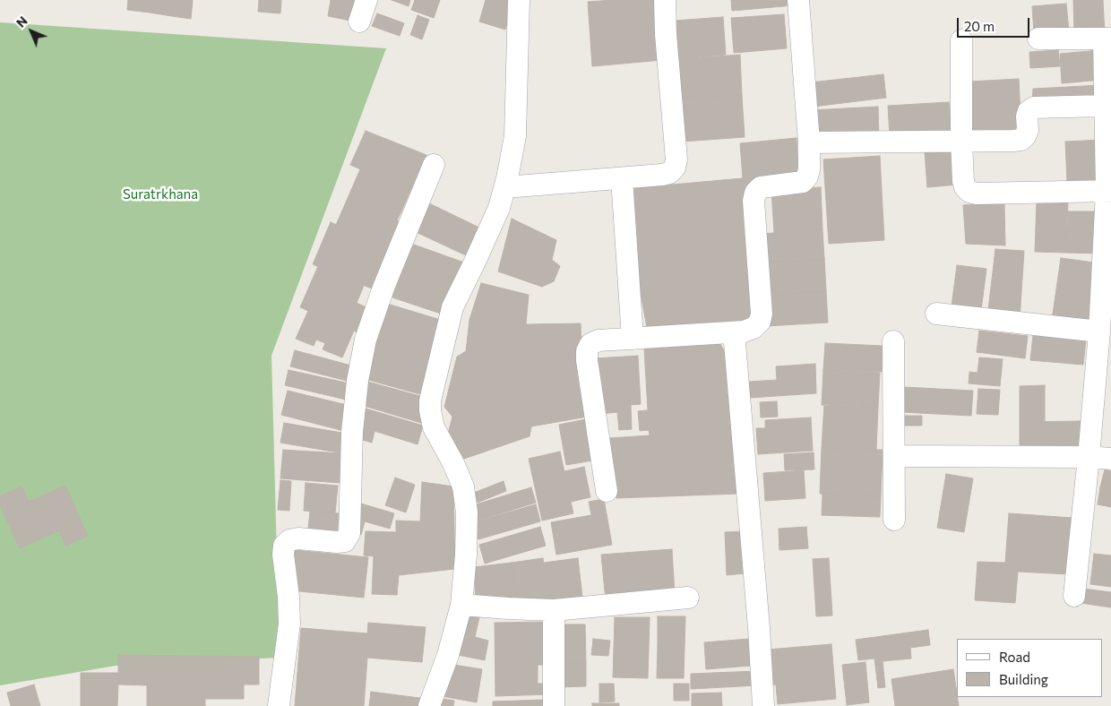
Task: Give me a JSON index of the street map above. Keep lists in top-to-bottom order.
{
  "parks": ["Suratrkhana"],
  "legend": ["Road", "Building"],
  "scale_bar": "20 m",
  "north": "top left"
}
